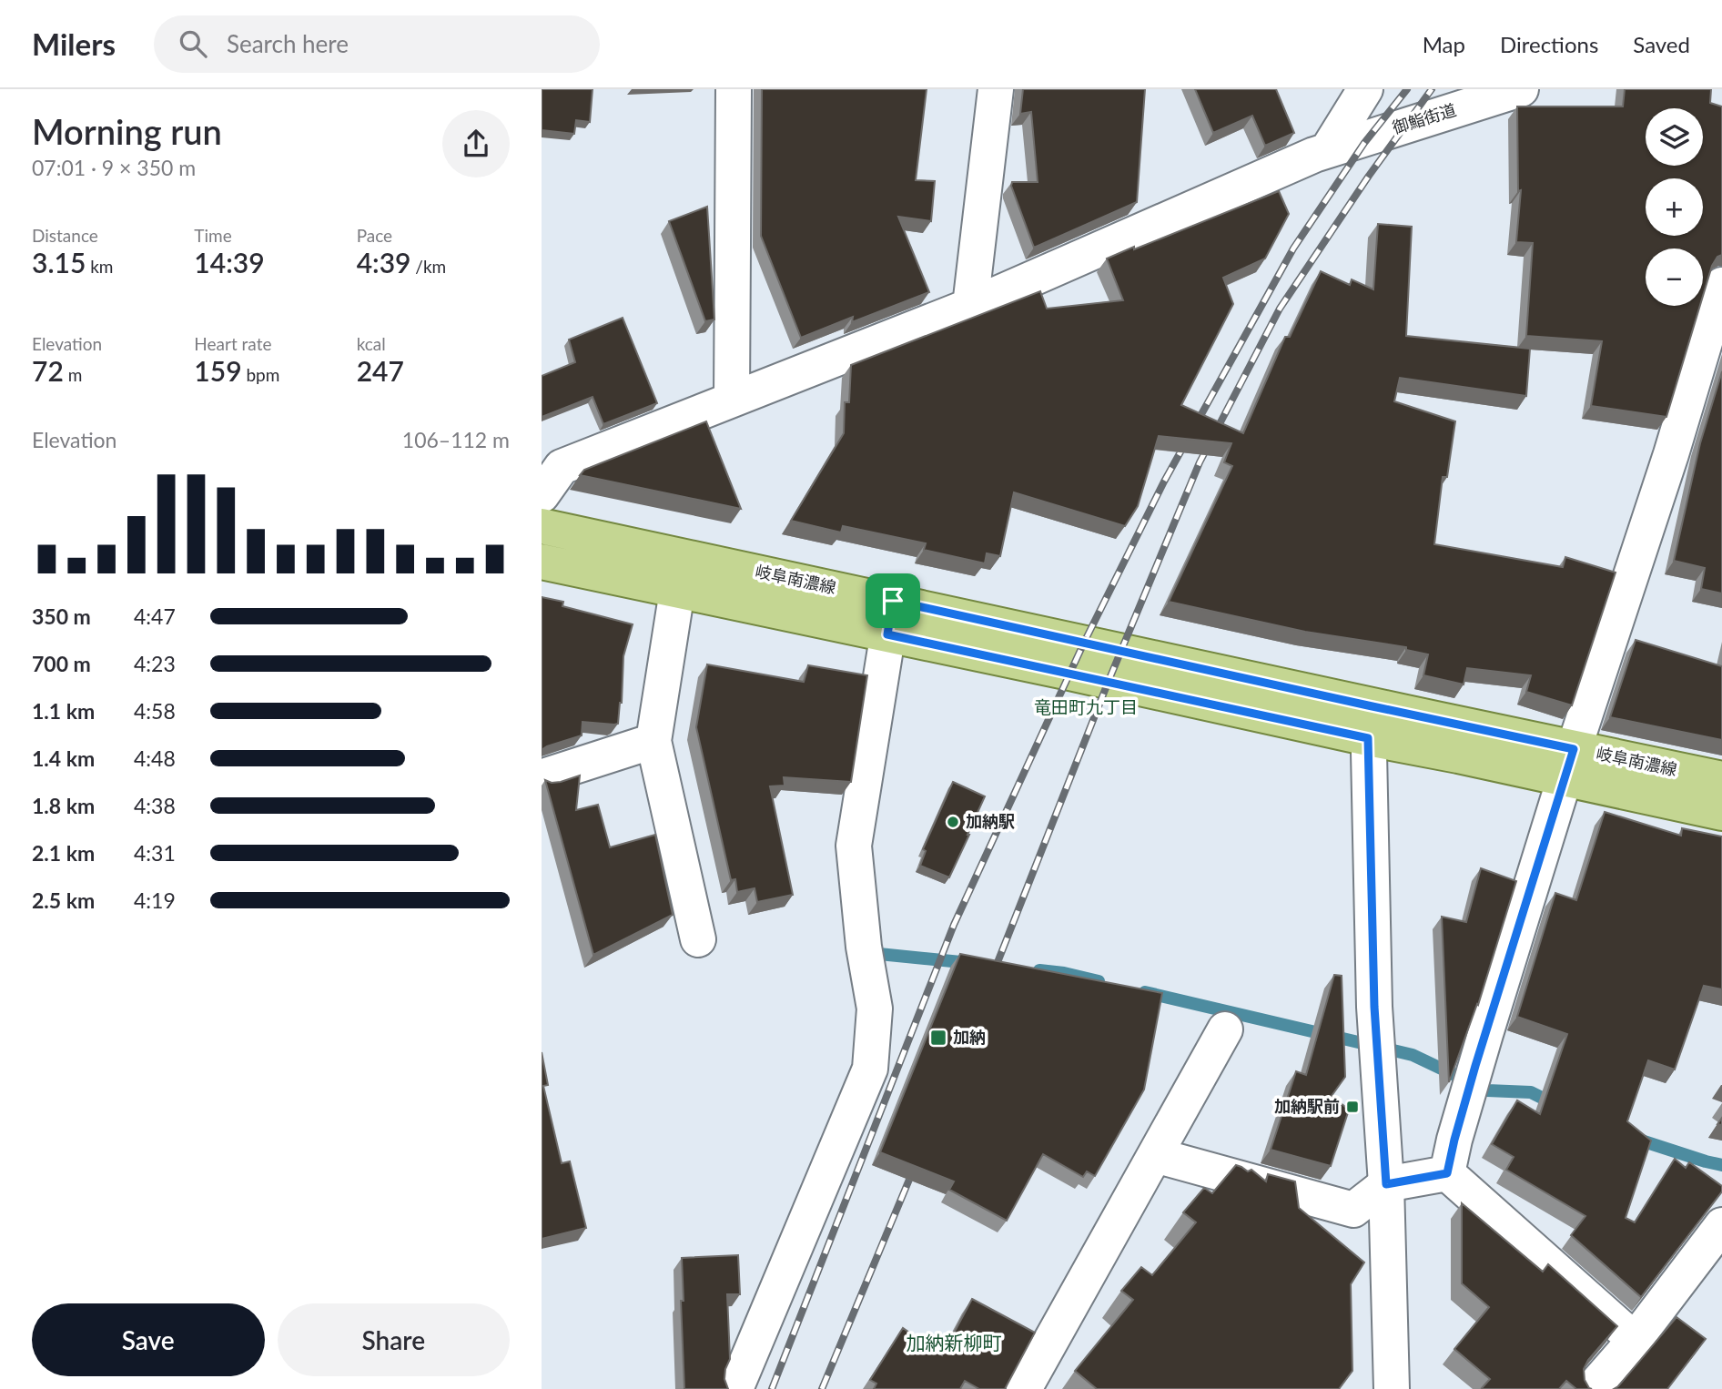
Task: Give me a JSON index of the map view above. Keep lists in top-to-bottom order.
{
  "streets": {
    "main road": ["岐阜南濃線"],
    "street": ["御鮨街道"]
  },
  "districts": ["竜田町九丁目", "加納新柳町"],
  "places": {
    "other": ["加納駅"],
    "transit": ["加納", "加納駅前"]
  },
  "page": {
    "header": "Milers",
    "search": "Search here",
    "nav": ["Map", "Directions", "Saved"],
    "heading": ["Morning run", "07:01 · 9 × 350 m"],
    "map_buttons": ["+", "−"],
    "stats": [
      ["Distance", "3.15 km"],
      ["Time", "14:39"],
      ["Pace", "4:39 /km"],
      ["Elevation", "72 m"],
      ["Heart rate", "159 bpm"],
      ["kcal", "247"]
    ],
    "chart": ["Elevation", "106–112 m"],
    "list": [
      {
        "name": "350 m",
        "note": "4:47"
      },
      {
        "name": "700 m",
        "note": "4:23"
      },
      {
        "name": "1.1 km",
        "note": "4:58"
      },
      {
        "name": "1.4 km",
        "note": "4:48"
      },
      {
        "name": "1.8 km",
        "note": "4:38"
      },
      {
        "name": "2.1 km",
        "note": "4:31"
      },
      {
        "name": "2.5 km",
        "note": "4:19"
      }
    ],
    "buttons": ["Save", "Share"]
  }
}
